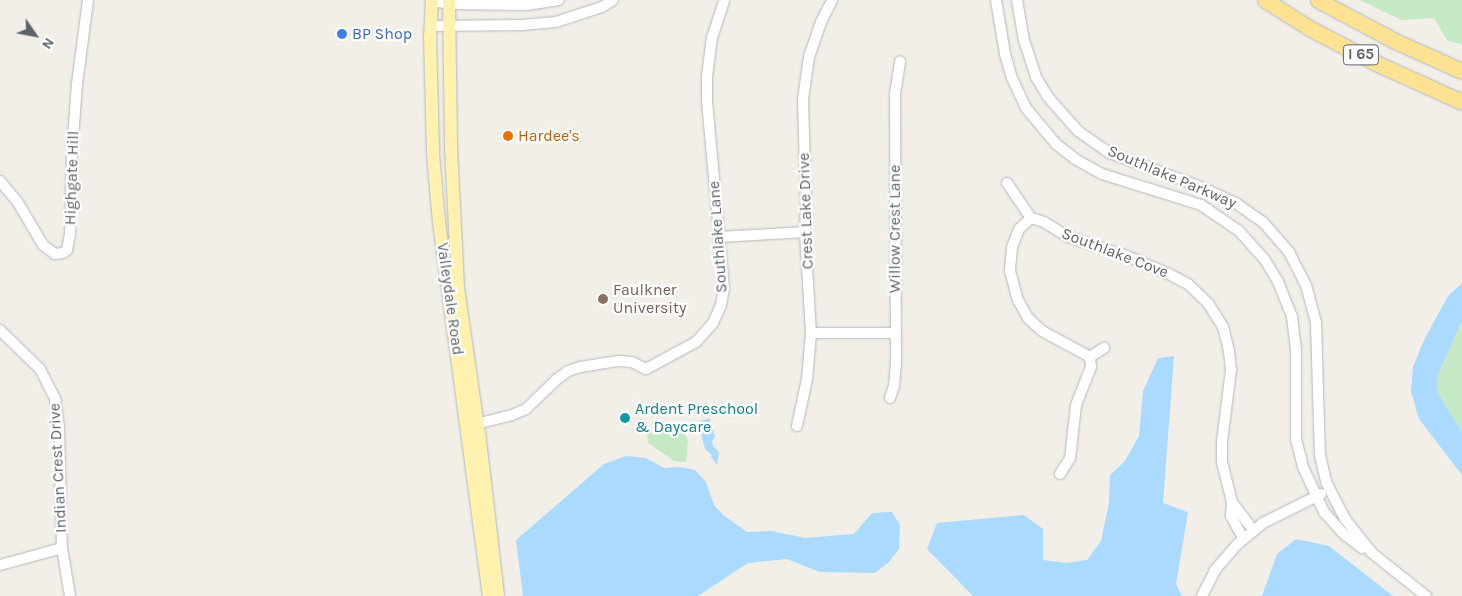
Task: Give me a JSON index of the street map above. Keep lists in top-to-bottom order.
{
  "streets": {
    "highway": ["I 65"],
    "main road": ["Valleydale Road"],
    "street": [
      "Southlake Parkway",
      "Highgate Hill",
      "Crest Lake Drive",
      "Willow Crest Lane",
      "Southlake Lane",
      "Southlake Cove",
      "Indian Crest Drive"
    ]
  },
  "crossings": [
    ["Southlake Lane", "Valleydale Road"]
  ],
  "places": [
    "BP Shop",
    "Hardee's",
    "Faulkner University",
    "Ardent Preschool & Daycare"
  ],
  "north": "bottom right"
}
